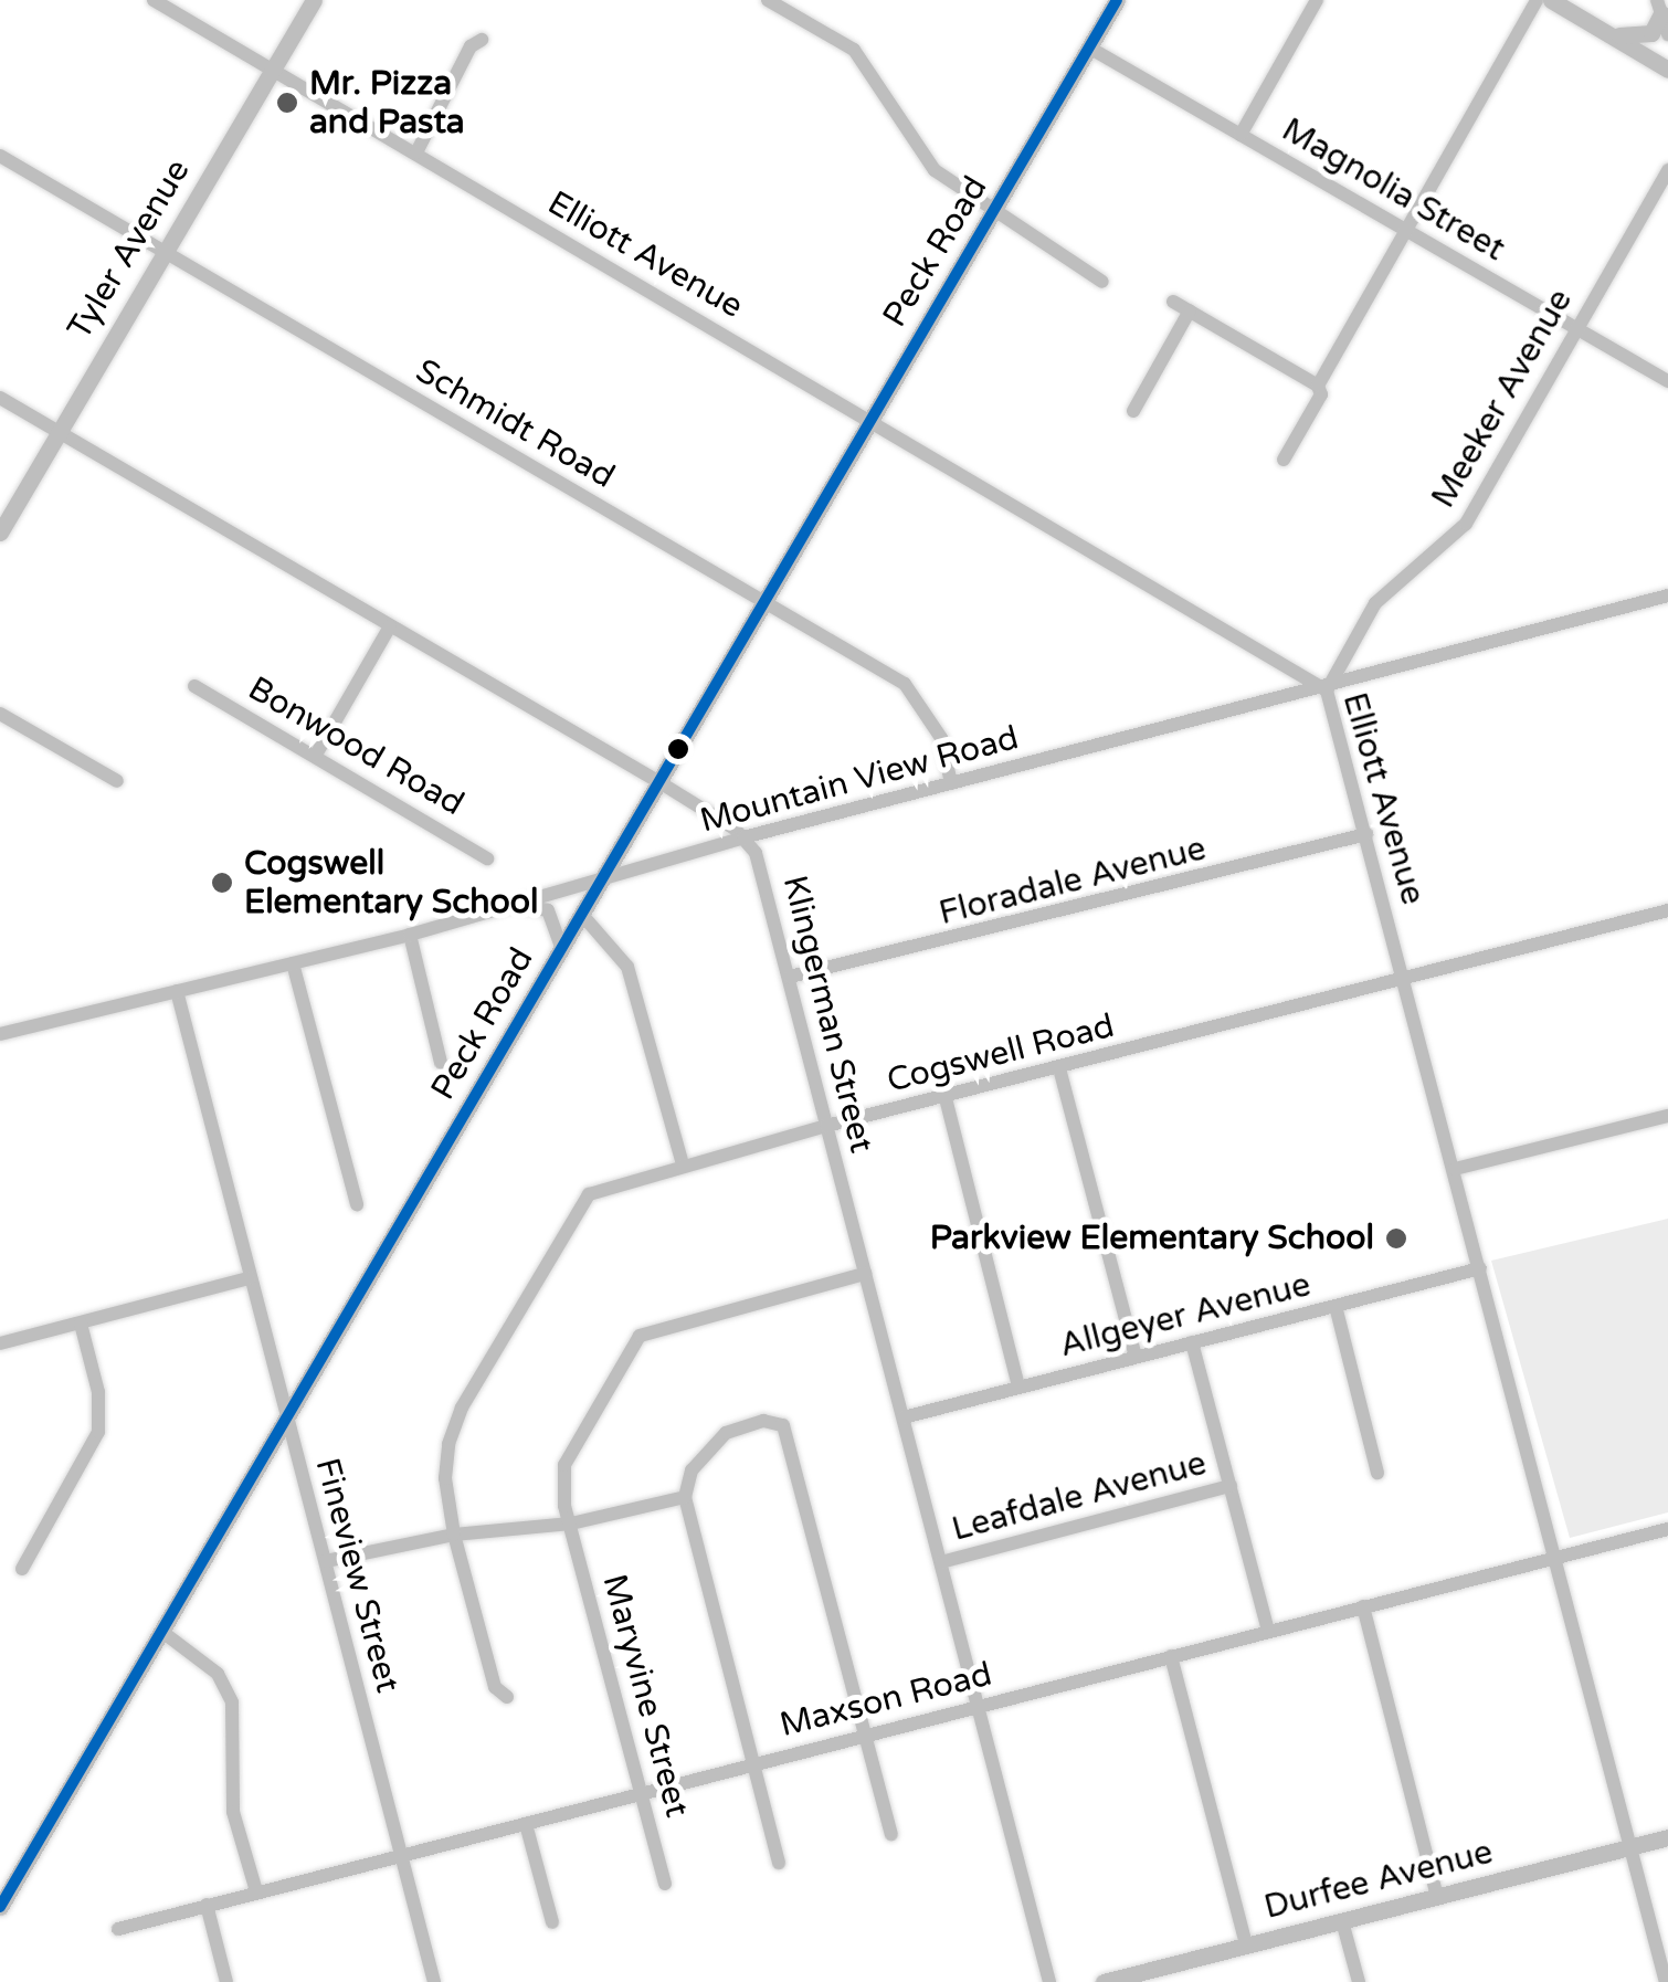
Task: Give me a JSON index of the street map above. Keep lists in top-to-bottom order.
{
  "streets": {
    "main road": ["Tyler Avenue", "Peck Road", "Durfee Avenue"],
    "street": [
      "Magnolia Street",
      "Elliott Avenue",
      "Meeker Avenue",
      "Schmidt Road",
      "Bonwood Road",
      "Mountain View Road",
      "Floradale Avenue",
      "Klingerman Street",
      "Cogswell Road",
      "Allgeyer Avenue",
      "Leafdale Avenue",
      "Fineview Street",
      "Maryvine Street",
      "Maxson Road"
    ]
  },
  "crossings": [
    ["Magnolia Street", "Peck Road"],
    ["Magnolia Street", "Meeker Avenue"],
    ["Tyler Avenue", "Elliott Avenue"],
    ["Tyler Avenue", "Schmidt Road"],
    ["Peck Road", "Elliott Avenue"],
    ["Peck Road", "Schmidt Road"],
    ["Peck Road", "Mountain View Road"],
    ["Peck Road", "Fineview Street"],
    ["Elliott Avenue", "Meeker Avenue"],
    ["Elliott Avenue", "Mountain View Road"],
    ["Elliott Avenue", "Floradale Avenue"],
    ["Elliott Avenue", "Cogswell Road"],
    ["Elliott Avenue", "Allgeyer Avenue"],
    ["Elliott Avenue", "Maxson Road"],
    ["Elliott Avenue", "Durfee Avenue"],
    ["Meeker Avenue", "Mountain View Road"],
    ["Schmidt Road", "Mountain View Road"],
    ["Mountain View Road", "Klingerman Street"],
    ["Mountain View Road", "Fineview Street"],
    ["Floradale Avenue", "Klingerman Street"],
    ["Klingerman Street", "Cogswell Road"],
    ["Klingerman Street", "Allgeyer Avenue"],
    ["Klingerman Street", "Leafdale Avenue"],
    ["Klingerman Street", "Maryvine Street"],
    ["Klingerman Street", "Maxson Road"],
    ["Fineview Street", "Maxson Road"],
    ["Maryvine Street", "Maxson Road"]
  ],
  "places": ["Mr. Pizza and Pasta", "Cogswell Elementary School", "Parkview Elementary School"]
}
